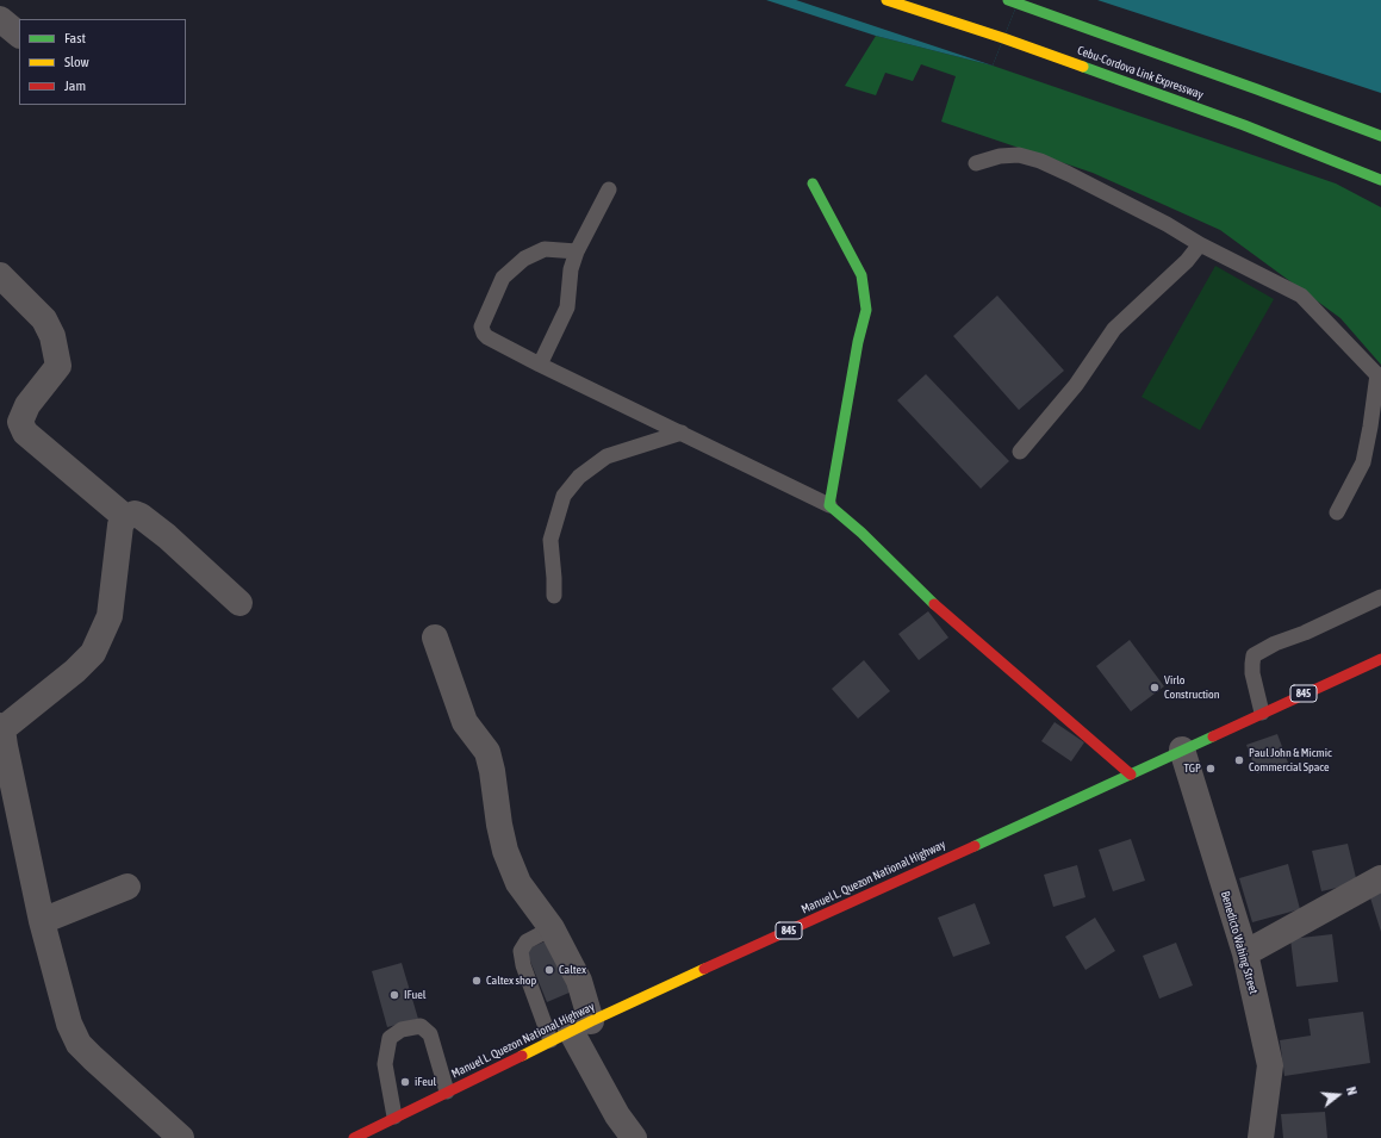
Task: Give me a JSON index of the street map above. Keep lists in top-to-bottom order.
{
  "streets": {
    "main road": ["Cebu-Cordova Link Expressway", "845", "Manuel L. Quezon National Highway"],
    "street": ["Benedicto Wahing Street"]
  },
  "crossings": [
    ["Manuel L. Quezon National Highway", "Benedicto Wahing Street"]
  ],
  "places": [
    "Virlo Construction",
    "Paul John & Micmic Commercial Space",
    "TGP",
    "Caltex",
    "Caltex shop",
    "IFuel",
    "iFeul"
  ],
  "legend": ["Fast", "Slow", "Jam"],
  "north": "right"
}
